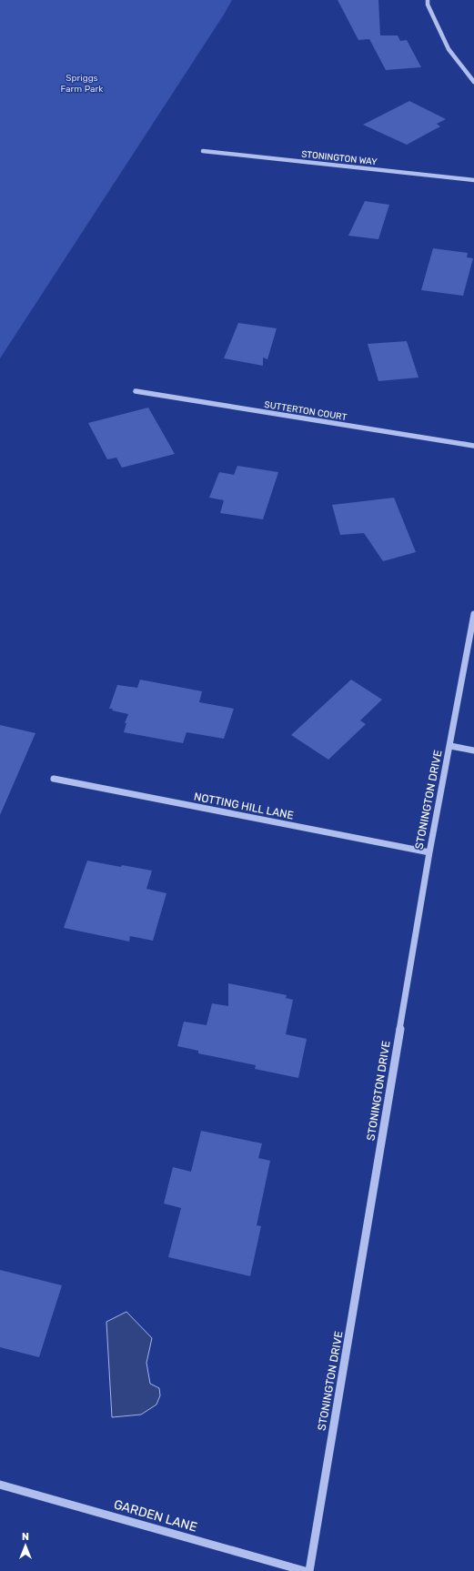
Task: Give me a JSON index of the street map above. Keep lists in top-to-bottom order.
{
  "streets": {
    "street": [
      "STONINGTON WAY",
      "SUTTERTON COURT",
      "STONINGTON DRIVE",
      "NOTTING HILL LANE",
      "GARDEN LANE"
    ]
  },
  "crossings": [
    ["STONINGTON DRIVE", "NOTTING HILL LANE"]
  ],
  "parks": ["Spriggs Farm Park"],
  "north": "top"
}
